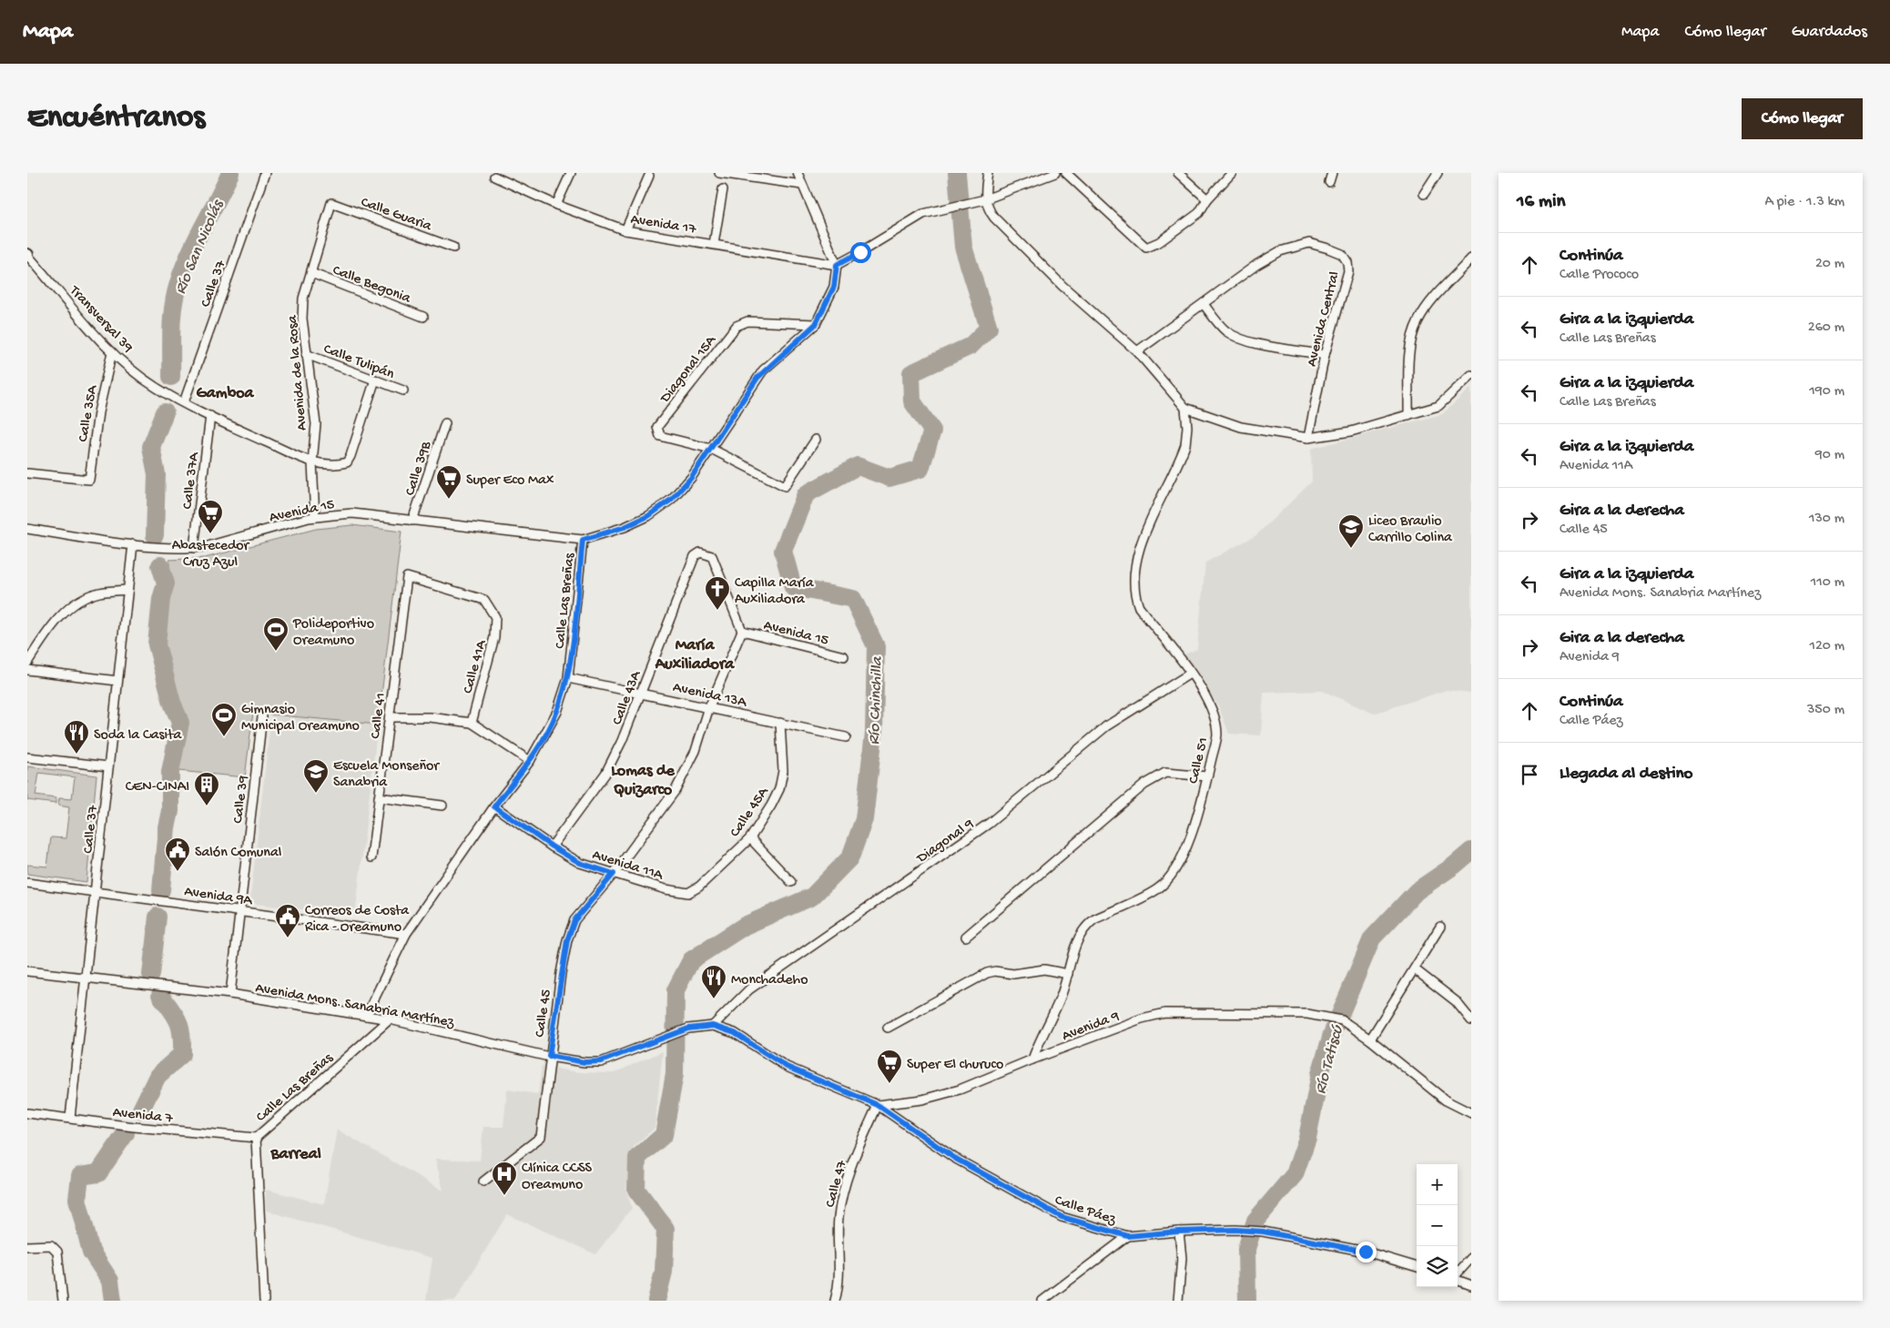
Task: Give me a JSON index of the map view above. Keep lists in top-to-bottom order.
{
  "streets": {
    "street": [
      "Calle Guaria",
      "Avenida 17",
      "Calle Begonia",
      "Calle 37",
      "Transversal 39",
      "Avenida Central",
      "Calle Tulipán",
      "Diagonal 15A",
      "Avenida de la Rosa",
      "Calle 35A",
      "Calle 39B",
      "Calle 37A",
      "Avenida 15",
      "Calle Las Breñas",
      "Calle 41A",
      "Avenida 13A",
      "Calle 43A",
      "Calle 41",
      "Calle 51",
      "Calle 39",
      "Calle 45A",
      "Diagonal 9",
      "Avenida 11A",
      "Avenida 9A",
      "Avenida Mons. Sanabria Martínez",
      "Calle 45",
      "Avenida 9",
      "Avenida 7",
      "Calle 47",
      "Calle Páez"
    ]
  },
  "crossings": [
    ["Calle Guaria", "Avenida de la Rosa"],
    ["Avenida 17", "Calle Las Breñas"],
    ["Calle Begonia", "Avenida de la Rosa"],
    ["Calle 37", "Transversal 39"],
    ["Calle 37", "Avenida 15"],
    ["Calle 37", "Avenida 9A"],
    ["Calle 37", "Avenida Mons. Sanabria Martínez"],
    ["Calle 37", "Avenida 7"],
    ["Transversal 39", "Avenida de la Rosa"],
    ["Transversal 39", "Calle 35A"],
    ["Transversal 39", "Calle 37A"],
    ["Calle Tulipán", "Avenida de la Rosa"],
    ["Diagonal 15A", "Calle Las Breñas"],
    ["Avenida de la Rosa", "Avenida 15"],
    ["Calle 39B", "Avenida 15"],
    ["Calle 37A", "Avenida 15"],
    ["Avenida 15", "Calle Las Breñas"],
    ["Avenida 15", "Calle 43A"],
    ["Avenida 15", "Calle 45"],
    ["Calle Las Breñas", "Avenida 13A"],
    ["Calle Las Breñas", "Avenida 11A"],
    ["Calle Las Breñas", "Avenida 9A"],
    ["Calle Las Breñas", "Avenida Mons. Sanabria Martínez"],
    ["Calle Las Breñas", "Avenida 7"],
    ["Calle 41A", "Calle 41"],
    ["Avenida 13A", "Calle 43A"],
    ["Avenida 13A", "Calle 45A"],
    ["Avenida 13A", "Calle 45"],
    ["Calle 43A", "Avenida 11A"],
    ["Calle 43A", "Calle 45"],
    ["Calle 51", "Diagonal 9"],
    ["Calle 51", "Avenida 9"],
    ["Calle 39", "Avenida 9A"],
    ["Calle 39", "Avenida Mons. Sanabria Martínez"],
    ["Calle 45A", "Avenida 11A"],
    ["Diagonal 9", "Avenida Mons. Sanabria Martínez"],
    ["Diagonal 9", "Avenida 9"],
    ["Avenida 11A", "Calle 45"],
    ["Avenida Mons. Sanabria Martínez", "Calle 45"],
    ["Avenida Mons. Sanabria Martínez", "Avenida 9"],
    ["Avenida 9", "Calle 47"],
    ["Avenida 9", "Calle Páez"],
    ["Calle 47", "Calle Páez"]
  ],
  "districts": [
    "Gamboa",
    "María Auxiliadora",
    "Lomas de Quizarco",
    "Barreal"
  ],
  "water": ["Río San Nicolás", "Río Chinchilla", "Río Tatiscú"],
  "places": {
    "supermarket": ["Super Eco Max", "Abastecedor Cruz Azul", "Super El churuco"],
    "school or university": ["Liceo Braulio Carrillo Colina", "Escuela Monseñor Sanabria"],
    "church": ["Capilla María Auxiliadora"],
    "sports": ["Polideportivo Oreamuno", "Gimnasio Municipal Oreamuno"],
    "restaurant": ["Soda la Casita", "Monchadeho"],
    "building": ["CEN-CINAI"],
    "public building": ["Salón Comunal", "Correos de Costa Rica - Oreamuno"],
    "hospital": ["Clínica CCSS Oreamuno"]
  },
  "page": {
    "header": "Mapa",
    "nav": ["Mapa", "Cómo llegar", "Guardados"],
    "buttons": "Cómo llegar",
    "title": "Encuéntranos",
    "heading": ["16 min", "A pie · 1.3 km"],
    "list": [
      ["Continúa", "Calle Prococo", "20 m"],
      ["Gira a la izquierda", "Calle Las Breñas", "260 m"],
      ["Gira a la izquierda", "Calle Las Breñas", "190 m"],
      ["Gira a la izquierda", "Avenida 11A", "90 m"],
      ["Gira a la derecha", "Calle 45", "130 m"],
      ["Gira a la izquierda", "Avenida Mons. Sanabria Martínez", "110 m"],
      ["Gira a la derecha", "Avenida 9", "120 m"],
      ["Continúa", "Calle Páez", "350 m"],
      "Llegada al destino"
    ],
    "map_buttons": ["+", "−"]
  }
}
